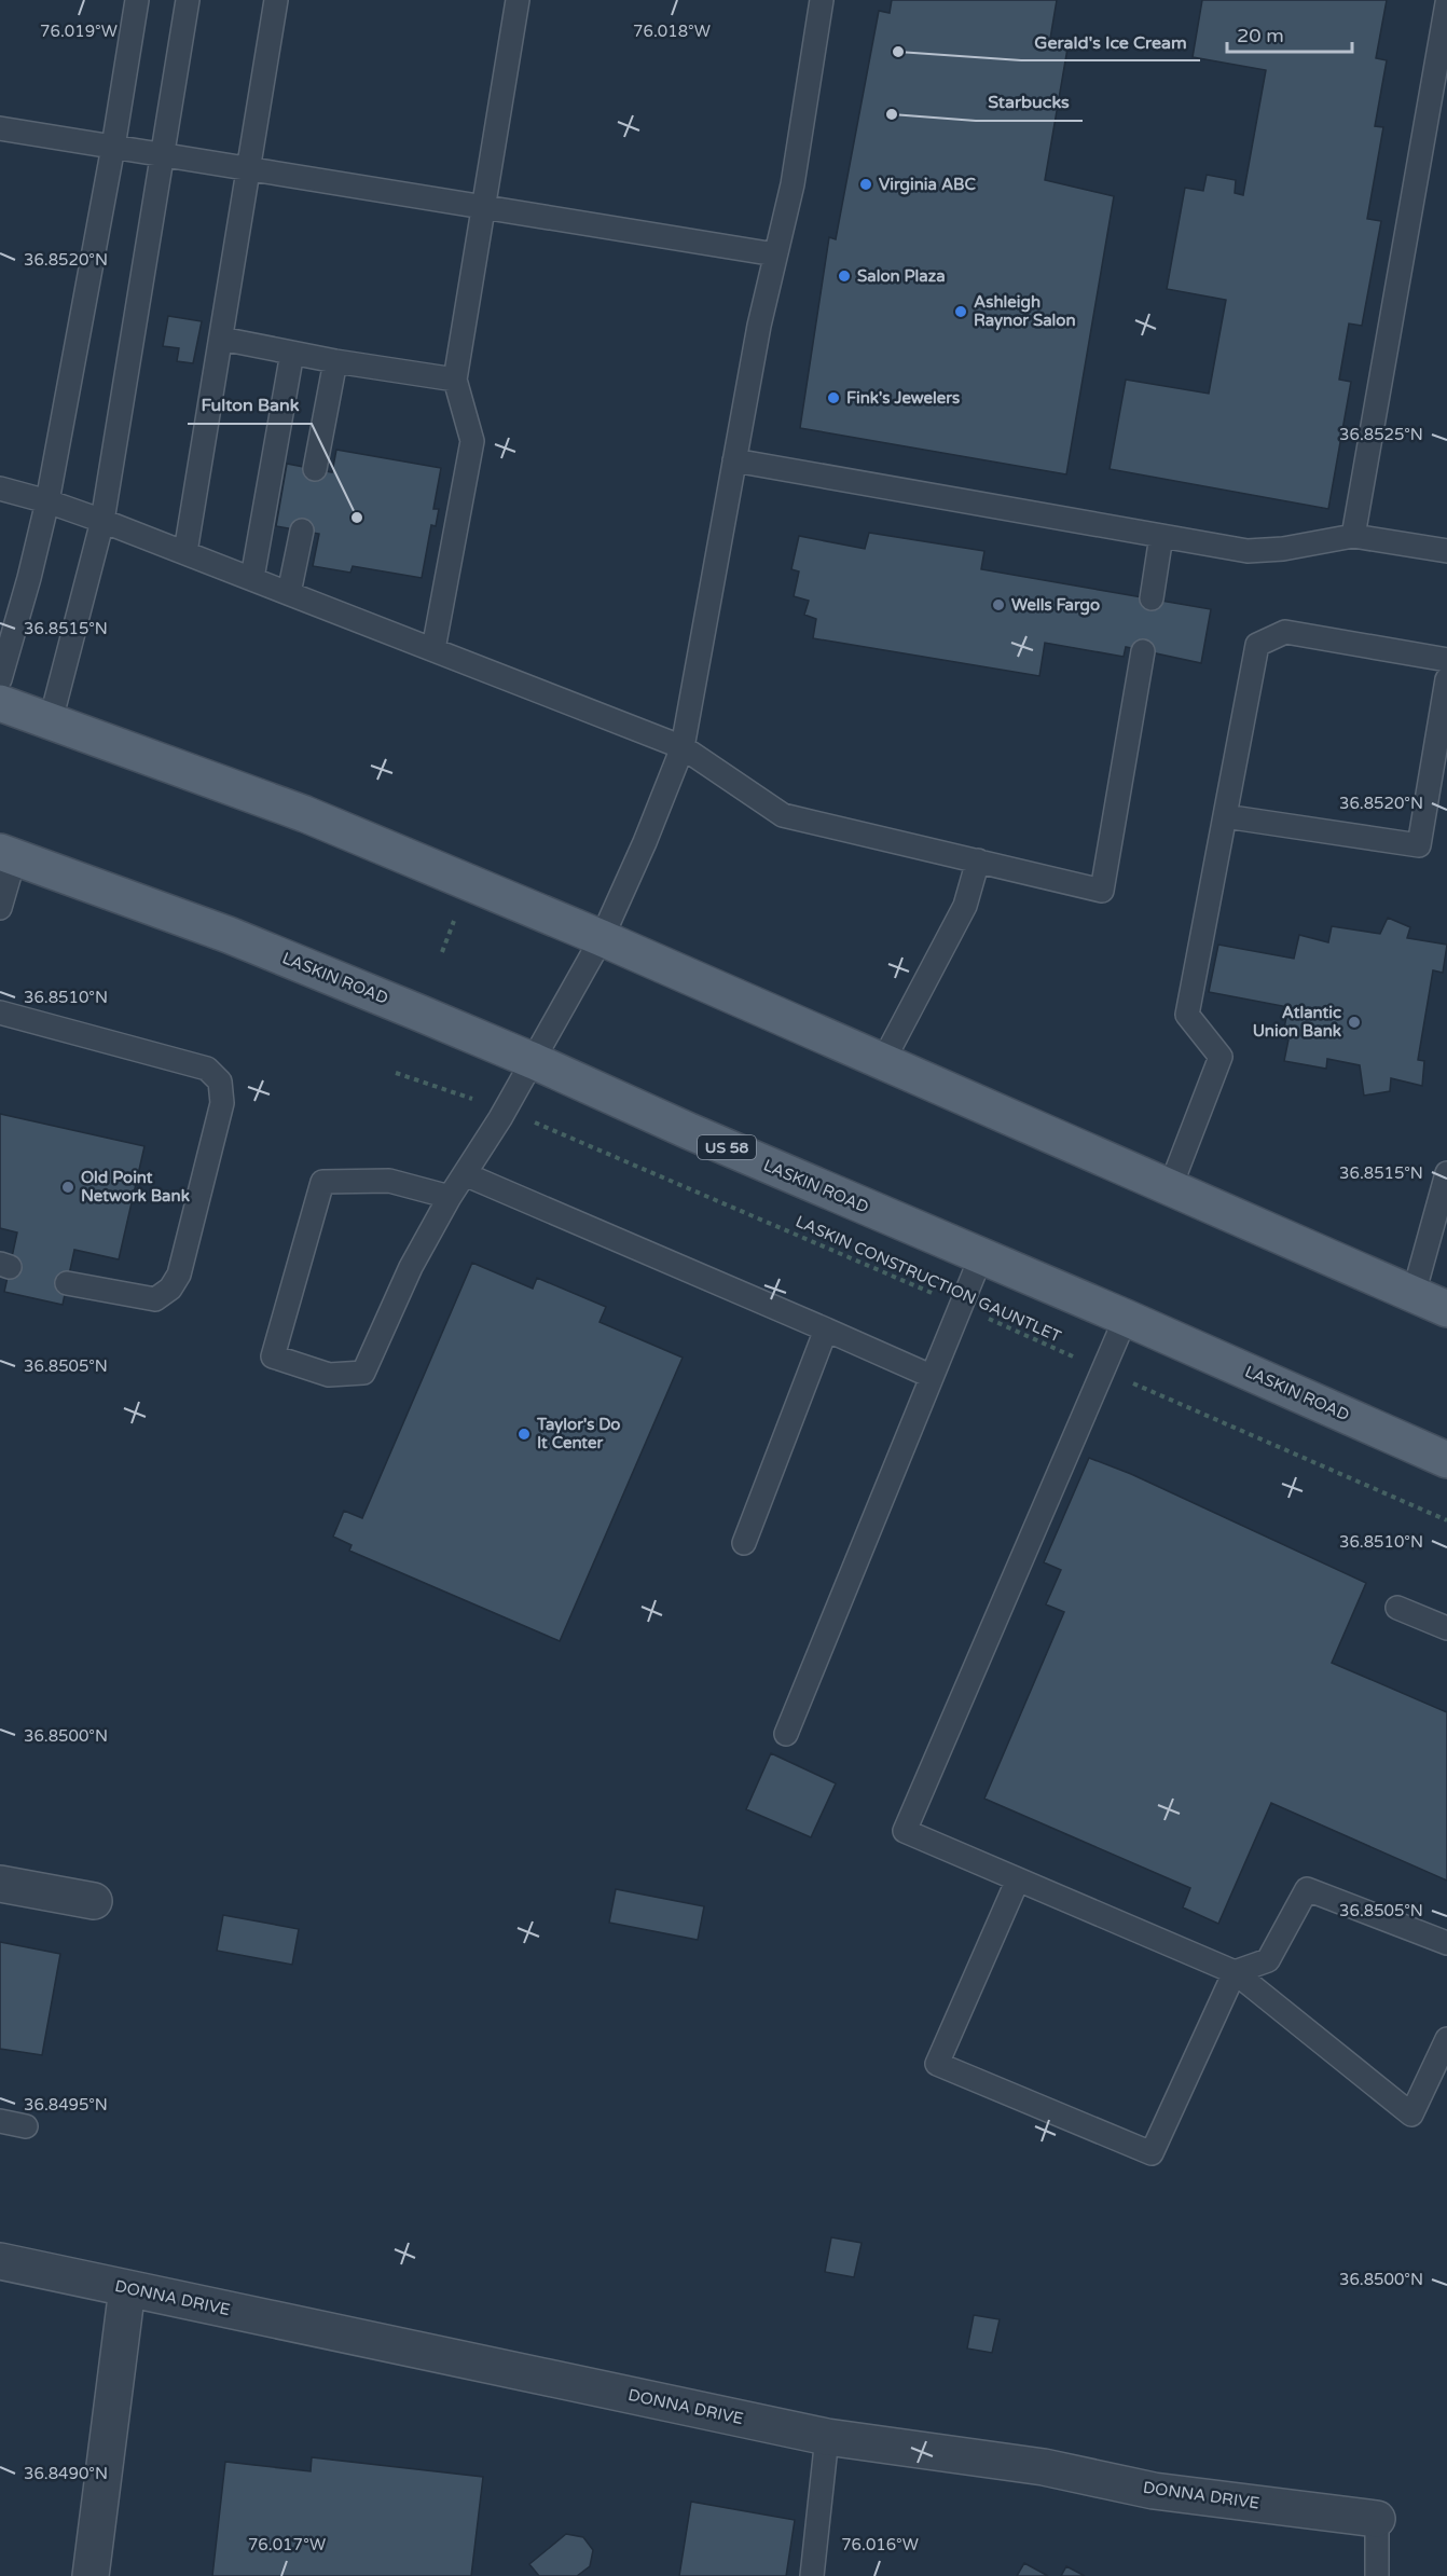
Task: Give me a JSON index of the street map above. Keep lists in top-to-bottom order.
{
  "streets": {
    "main road": ["LASKIN ROAD", "US 58"],
    "street": ["DONNA DRIVE"],
    "path": ["LASKIN CONSTRUCTION GAUNTLET"]
  },
  "places": [
    "Gerald's Ice Cream",
    "Starbucks",
    "Virginia ABC",
    "Salon Plaza",
    "Ashleigh Raynor Salon",
    "Fink's Jewelers",
    "Fulton Bank",
    "Wells Fargo",
    "Atlantic Union Bank",
    "Old Point Network Bank",
    "Taylor's Do It Center"
  ],
  "scale_bar": "20 m",
  "coordinates": [
    "76.019°W",
    "76.018°W",
    "36.8520°N",
    "36.8525°N",
    "36.8515°N",
    "36.8510°N",
    "36.8505°N",
    "36.8500°N",
    "36.8495°N",
    "36.8490°N",
    "76.017°W",
    "76.016°W"
  ]
}
